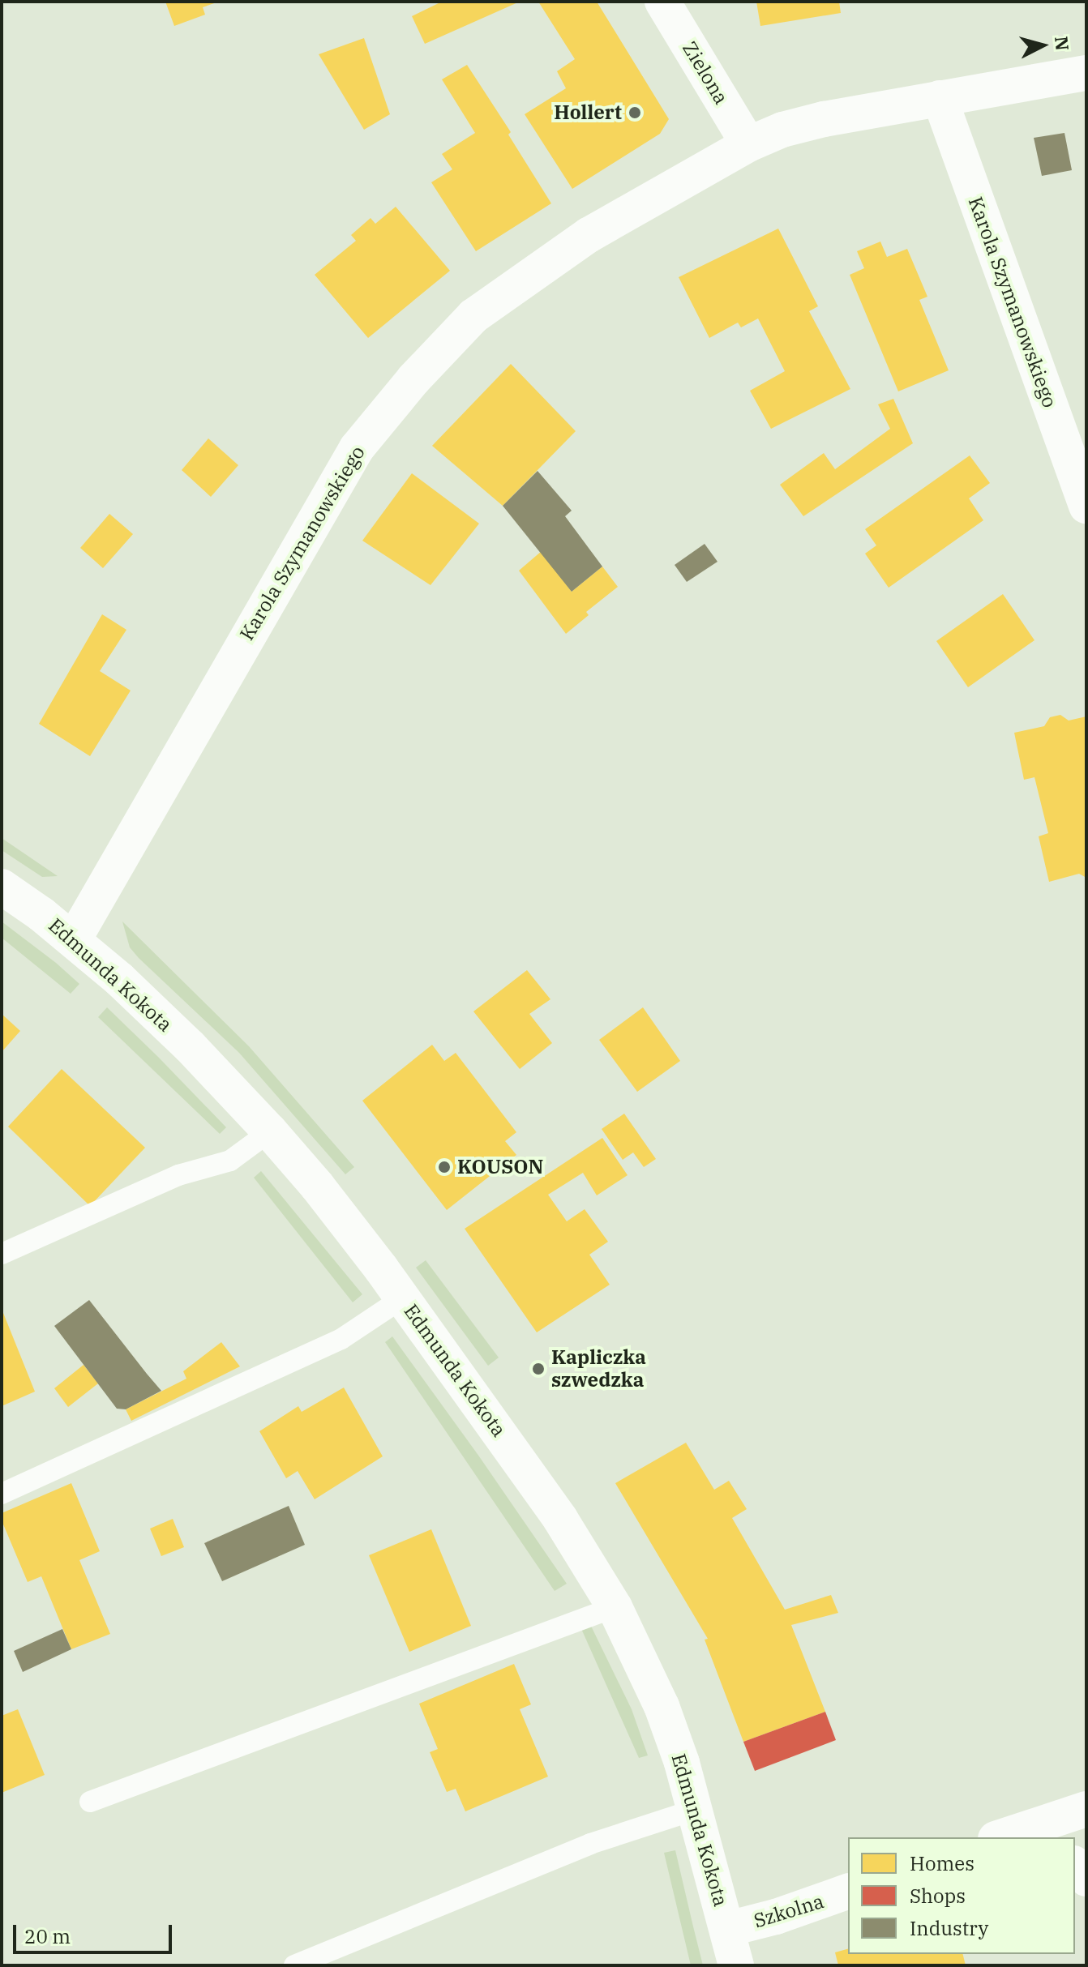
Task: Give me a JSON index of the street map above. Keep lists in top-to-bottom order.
{
  "streets": {
    "street": [
      "Zielona",
      "Karola Szymanowskiego",
      "Edmunda Kokota",
      "Szkolna"
    ]
  },
  "crossings": [
    ["Zielona", "Karola Szymanowskiego"],
    ["Karola Szymanowskiego", "Edmunda Kokota"],
    ["Edmunda Kokota", "Szkolna"]
  ],
  "places": ["Hollert", "KOUSON", "Kapliczka szwedzka"],
  "legend": ["Homes", "Shops", "Industry"],
  "scale_bar": "20 m",
  "north": "right"
}
